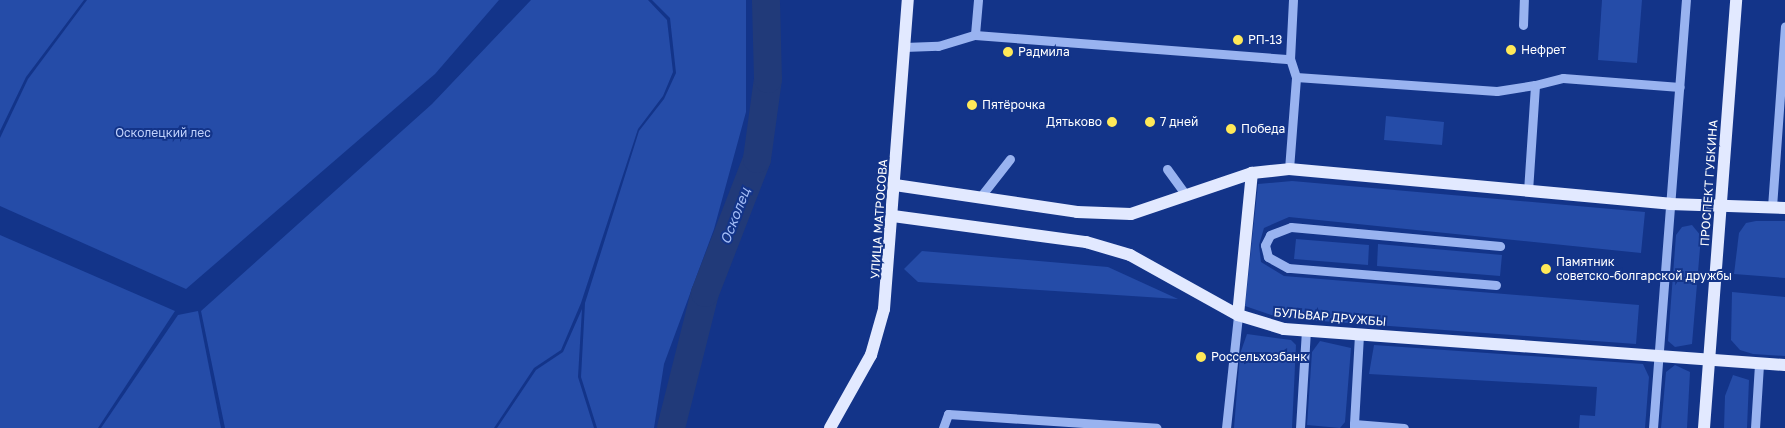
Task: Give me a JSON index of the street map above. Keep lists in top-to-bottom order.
{
  "streets": {
    "main road": ["ПРОСПЕКТ ГУБКИНА", "УЛИЦА МАТРОСОВА", "БУЛЬВАР ДРУЖБЫ"]
  },
  "crossings": [
    ["ПРОСПЕКТ ГУБКИНА", "БУЛЬВАР ДРУЖБЫ"],
    ["УЛИЦА МАТРОСОВА", "БУЛЬВАР ДРУЖБЫ"]
  ],
  "water": ["Осколец"],
  "parks": ["Осколецкий лес"],
  "places": [
    "РП-13",
    "Нефрет",
    "Радмила",
    "Пятёрочка",
    "Дятьково",
    "7 дней",
    "Победа",
    "Памятник советско-болгарской дружбы",
    "Россельхозбанк"
  ]
}
